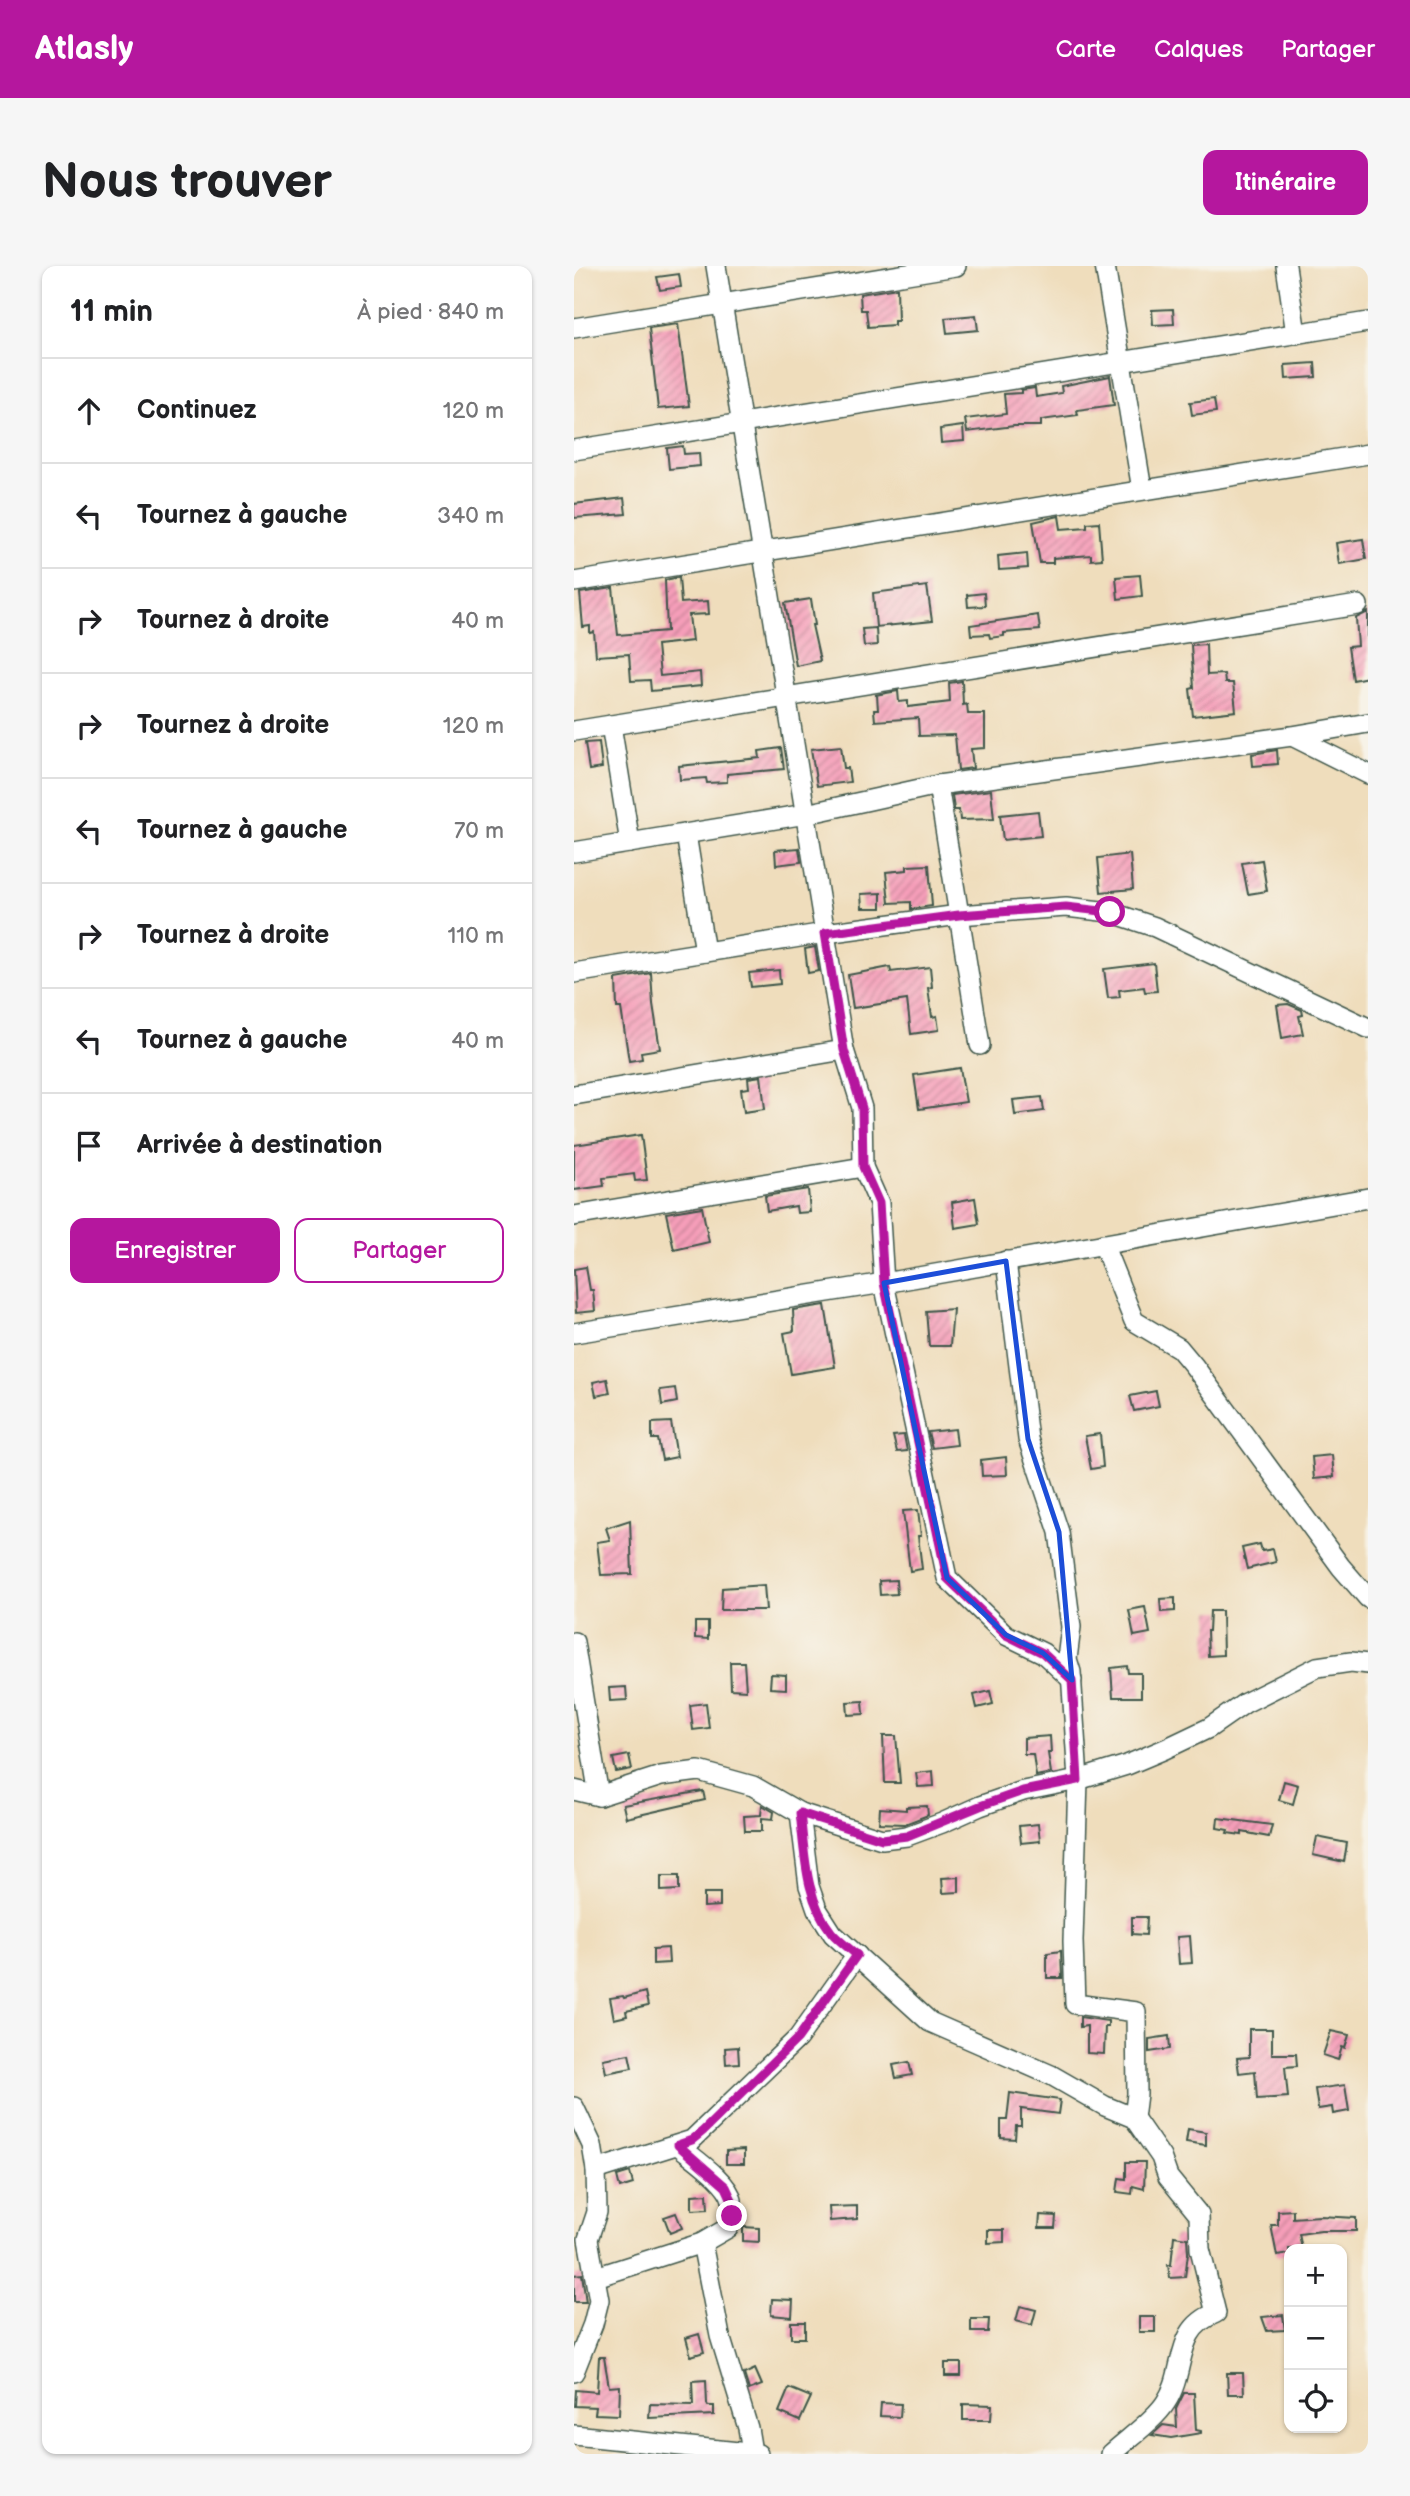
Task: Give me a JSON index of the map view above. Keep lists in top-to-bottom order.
{
  "page": {
    "header": "Atlasly",
    "nav": ["Carte", "Calques", "Partager"],
    "buttons": [
      "Itinéraire",
      ["Enregistrer", "Partager"]
    ],
    "title": "Nous trouver",
    "heading": ["11 min", "À pied · 840 m"],
    "list": [
      ["Continuez", "120 m"],
      ["Tournez à gauche", "340 m"],
      ["Tournez à droite", "40 m"],
      ["Tournez à droite", "120 m"],
      ["Tournez à gauche", "70 m"],
      ["Tournez à droite", "110 m"],
      ["Tournez à gauche", "40 m"],
      "Arrivée à destination"
    ],
    "map_buttons": ["+", "−"]
  }
}
